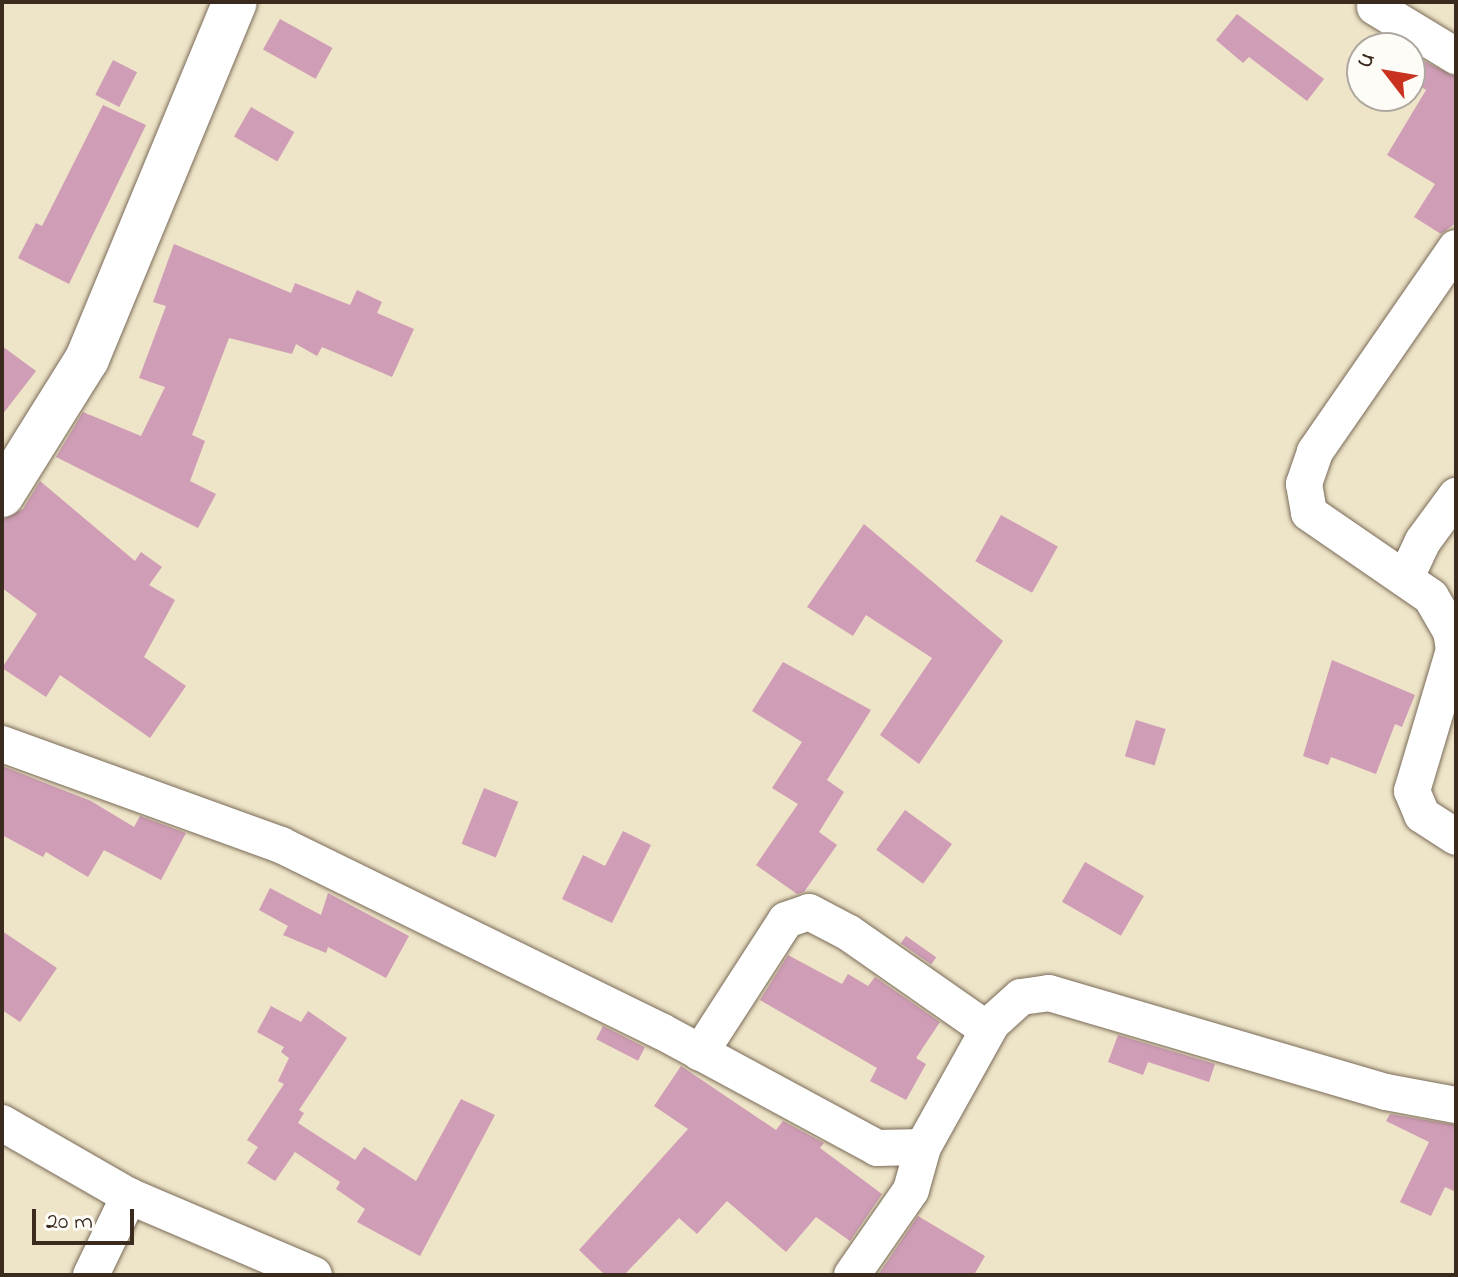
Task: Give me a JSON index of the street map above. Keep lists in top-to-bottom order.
{
  "scale_bar": "20 m",
  "north": "top left"
}
